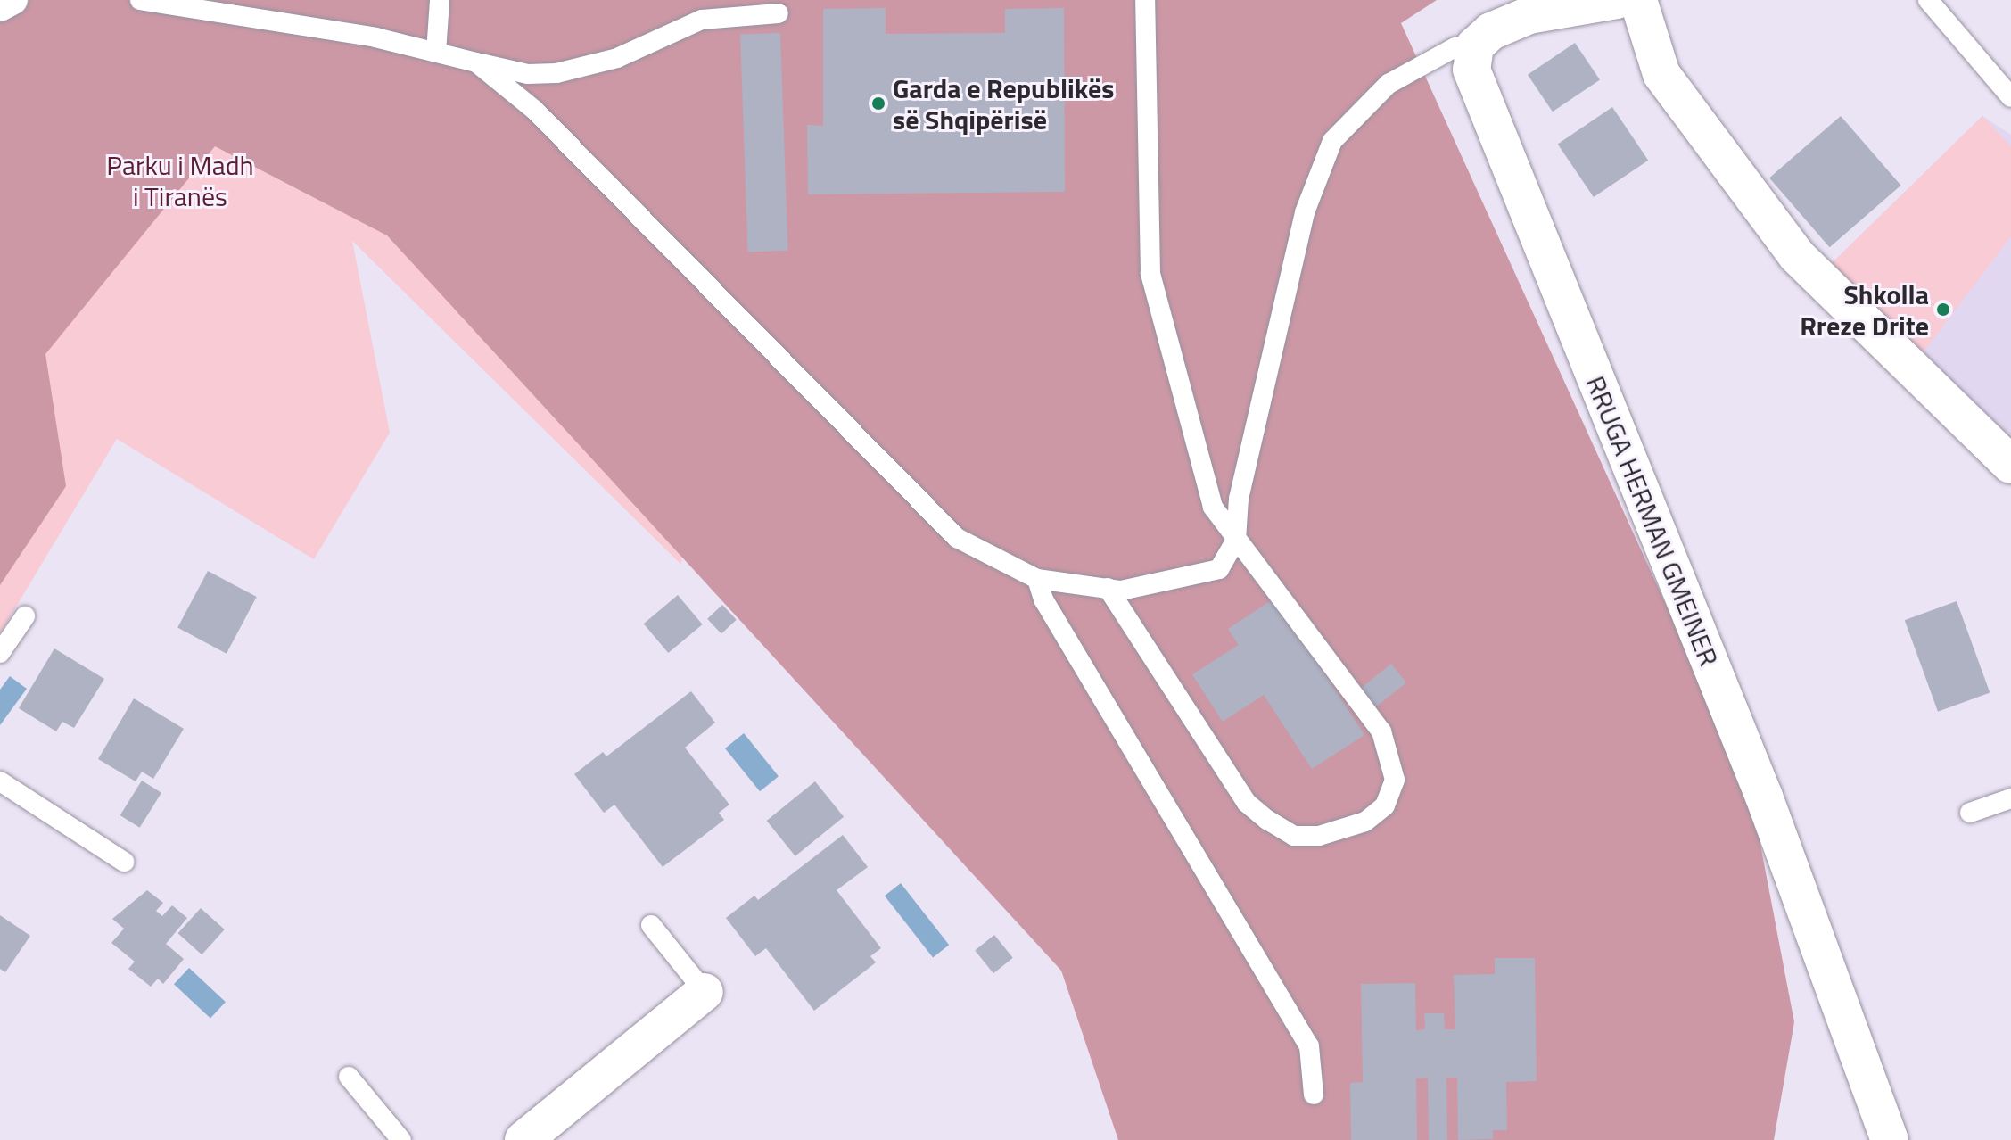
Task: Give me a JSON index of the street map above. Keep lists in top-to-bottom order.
{
  "streets": {
    "street": ["RRUGA HERMAN GMEINER"]
  },
  "parks": ["Parku i Madh i Tiranës"],
  "places": ["Garda e Republikës së Shqipërisë", "Shkolla Rreze Drite"]
}
